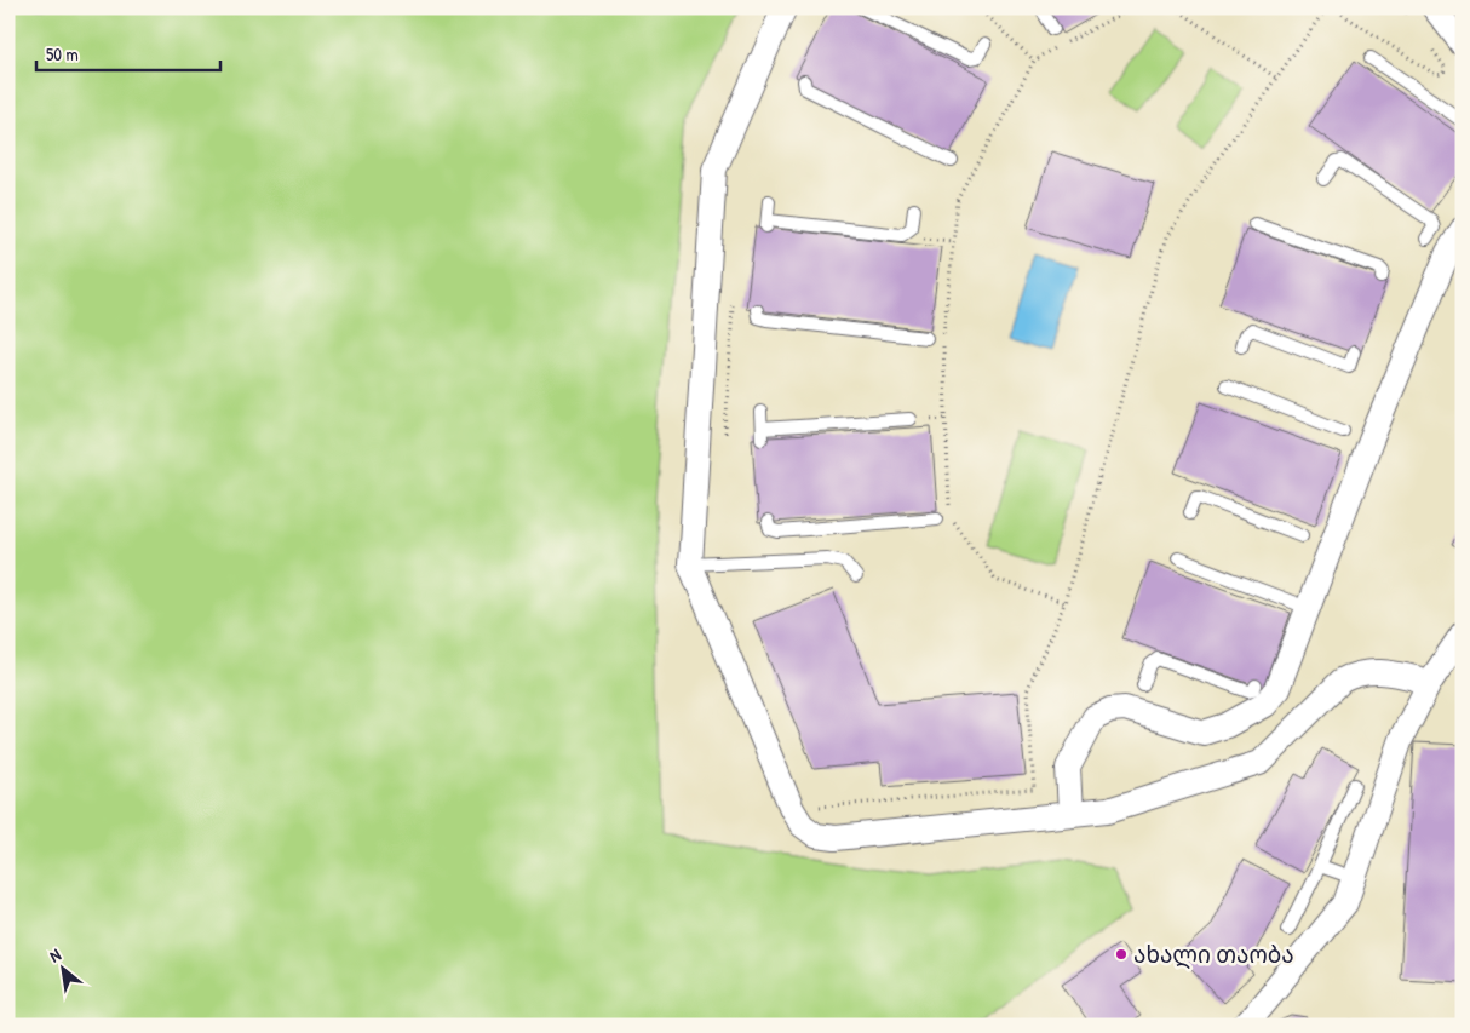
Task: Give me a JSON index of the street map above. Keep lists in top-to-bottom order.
{
  "places": ["ახალი თაობა"],
  "scale_bar": "50 m",
  "north": "top left"
}
